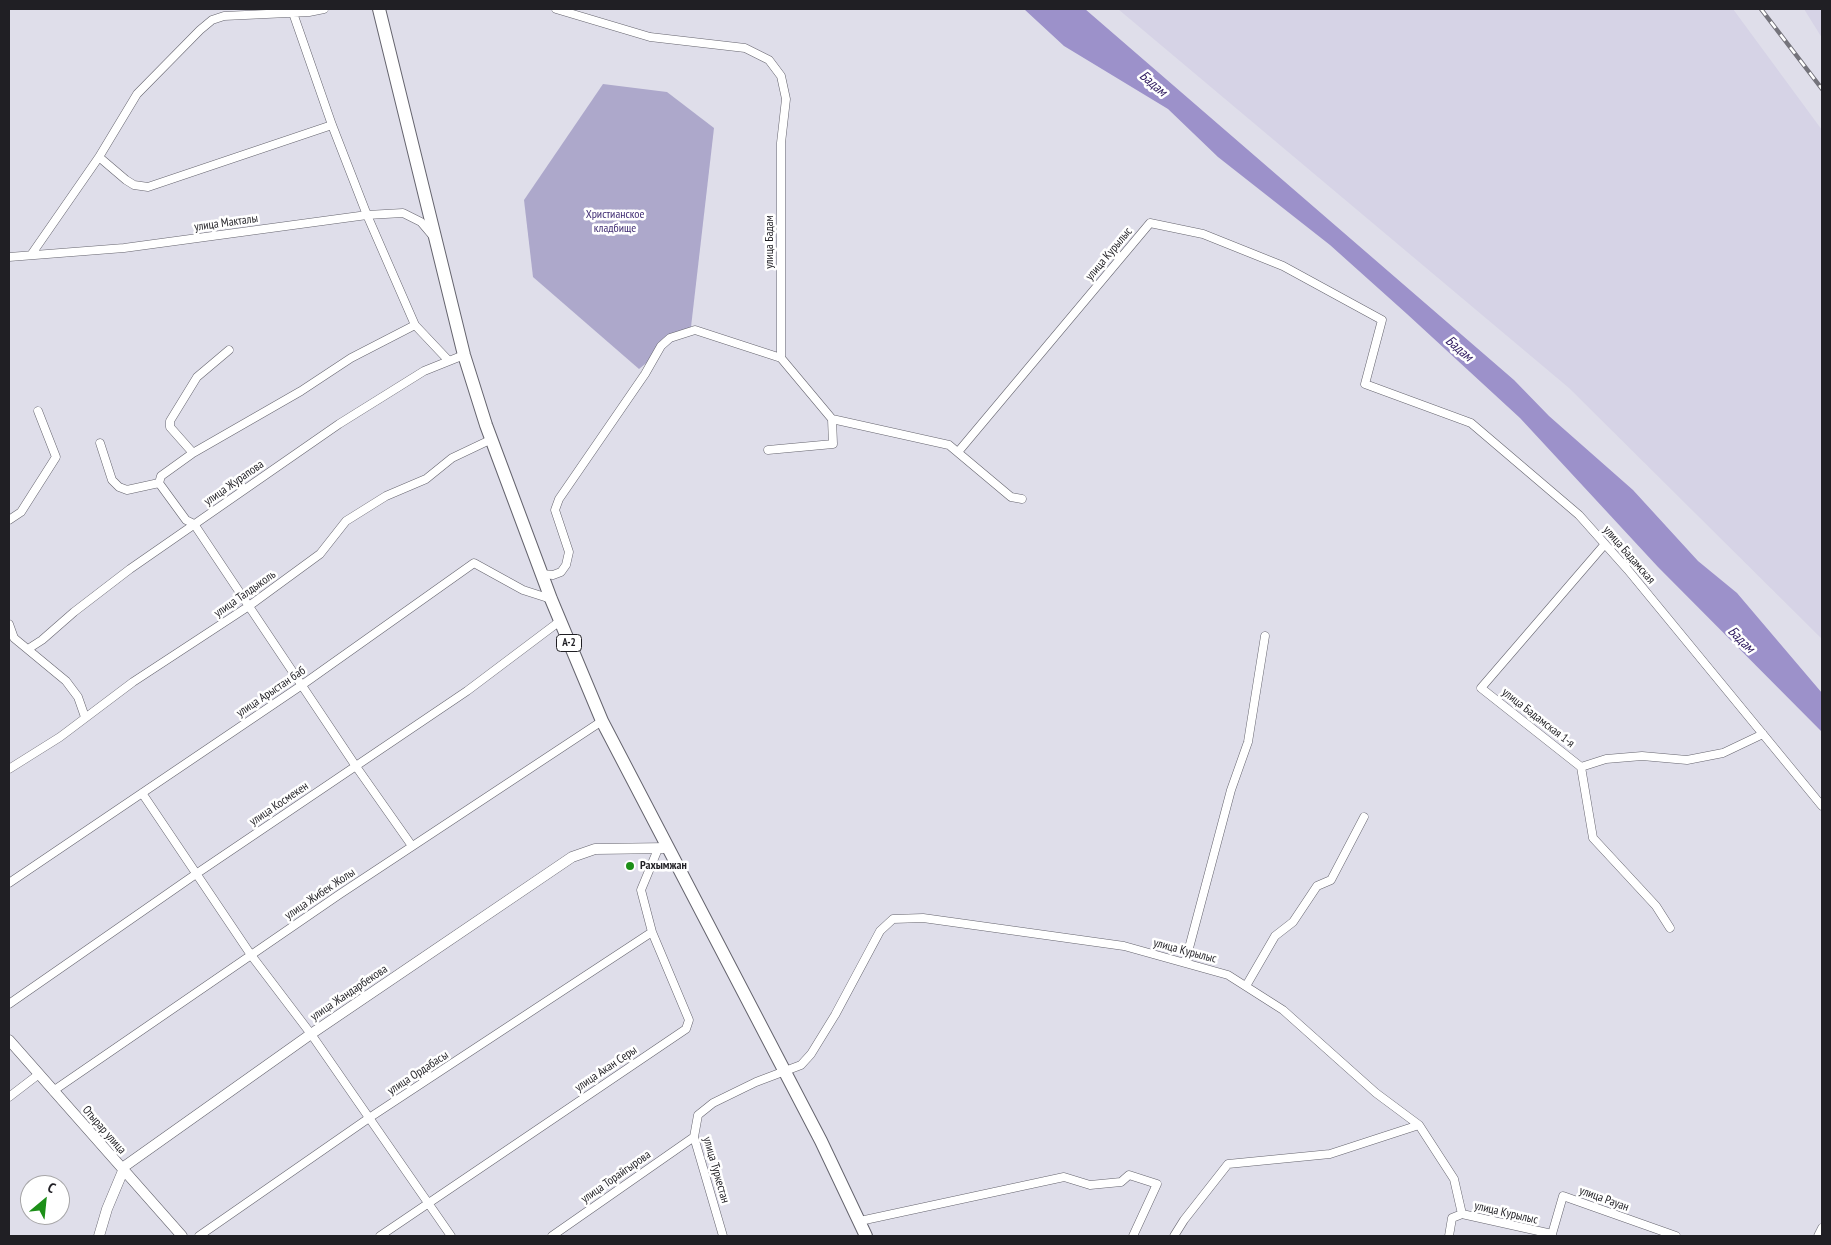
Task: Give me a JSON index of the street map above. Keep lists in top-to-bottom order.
{
  "streets": {
    "highway": ["A-2"],
    "street": [
      "улица Макталы",
      "улица Бадам",
      "улица Курылыс",
      "улица Журапова",
      "улица Бадамская",
      "улица Талдыколь",
      "улица Арыстан баб",
      "улица Бадамская 1-я",
      "улица Космекен",
      "улица Жибек Жолы",
      "улица Жандарбекова",
      "улица Акан Серы",
      "улица Ордабасы",
      "Отырар улица",
      "улица Туркестан",
      "улица Торайгырова",
      "улица Рауан"
    ]
  },
  "crossings": [
    ["улица Макталы", "A-2"],
    ["улица Курылыс", "улица Бадамская"],
    ["улица Курылыс", "A-2"],
    ["улица Курылыс", "улица Туркестан"],
    ["улица Курылыс", "улица Рауан"],
    ["улица Журапова", "A-2"],
    ["улица Бадамская", "улица Бадамская 1-я"],
    ["улица Талдыколь", "A-2"],
    ["A-2", "улица Арыстан баб"],
    ["A-2", "улица Космекен"],
    ["A-2", "улица Жибек Жолы"],
    ["A-2", "улица Жандарбекова"],
    ["A-2", "улица Акан Серы"],
    ["A-2", "улица Туркестан"],
    ["улица Жибек Жолы", "Отырар улица"],
    ["улица Жандарбекова", "улица Акан Серы"],
    ["улица Жандарбекова", "Отырар улица"],
    ["улица Акан Серы", "улица Ордабасы"],
    ["улица Туркестан", "улица Торайгырова"]
  ],
  "water": ["Бадам"],
  "parks": ["Христианское кладбище"],
  "places": ["Рахымжан"],
  "north": "top right"
}
